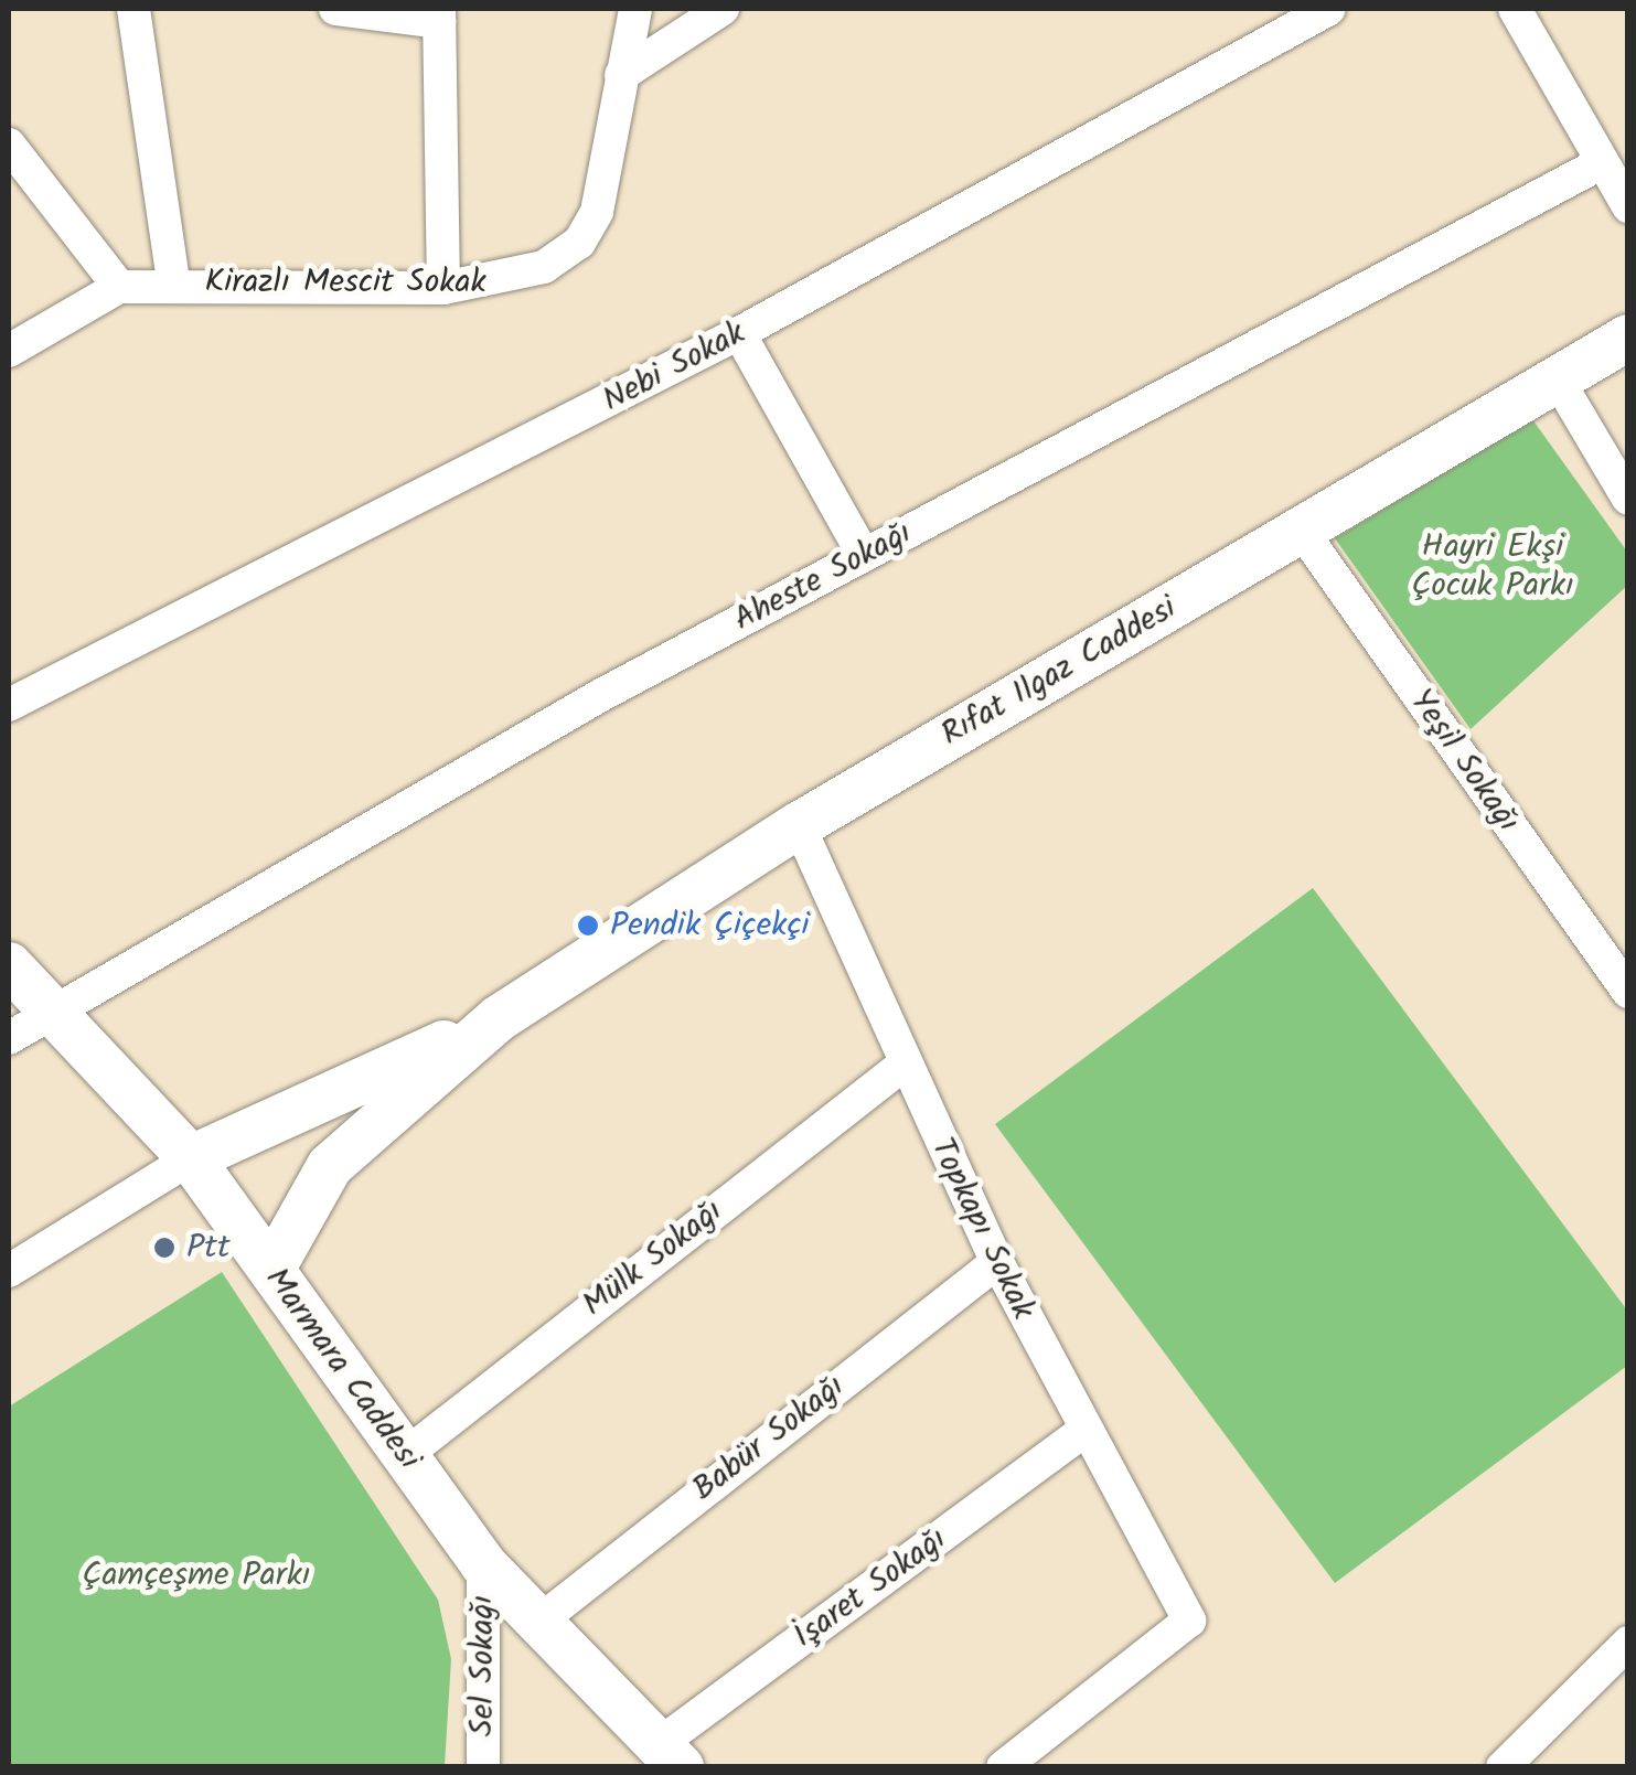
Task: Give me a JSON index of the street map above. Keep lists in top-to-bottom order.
{
  "streets": {
    "street": [
      "Kirazlı Mescit Sokak",
      "Nebi Sokak",
      "Aheste Sokağı",
      "Rıfat Ilgaz Caddesi",
      "Yeşil Sokağı",
      "Topkapı Sokak",
      "Mülk Sokağı",
      "Marmara Caddesi",
      "Babür Sokağı",
      "İşaret Sokağı",
      "Sel Sokağı"
    ]
  },
  "crossings": [
    ["Aheste Sokağı", "Marmara Caddesi"],
    ["Rıfat Ilgaz Caddesi", "Yeşil Sokağı"],
    ["Rıfat Ilgaz Caddesi", "Topkapı Sokak"],
    ["Rıfat Ilgaz Caddesi", "Marmara Caddesi"],
    ["Topkapı Sokak", "Mülk Sokağı"],
    ["Topkapı Sokak", "Babür Sokağı"],
    ["Topkapı Sokak", "İşaret Sokağı"],
    ["Mülk Sokağı", "Marmara Caddesi"],
    ["Marmara Caddesi", "Babür Sokağı"],
    ["Marmara Caddesi", "İşaret Sokağı"],
    ["Marmara Caddesi", "Sel Sokağı"]
  ],
  "parks": ["Hayri Ekşi Çocuk Parkı", "Çamçeşme Parkı"],
  "places": ["Pendik Çiçekçi", "Ptt"]
}
